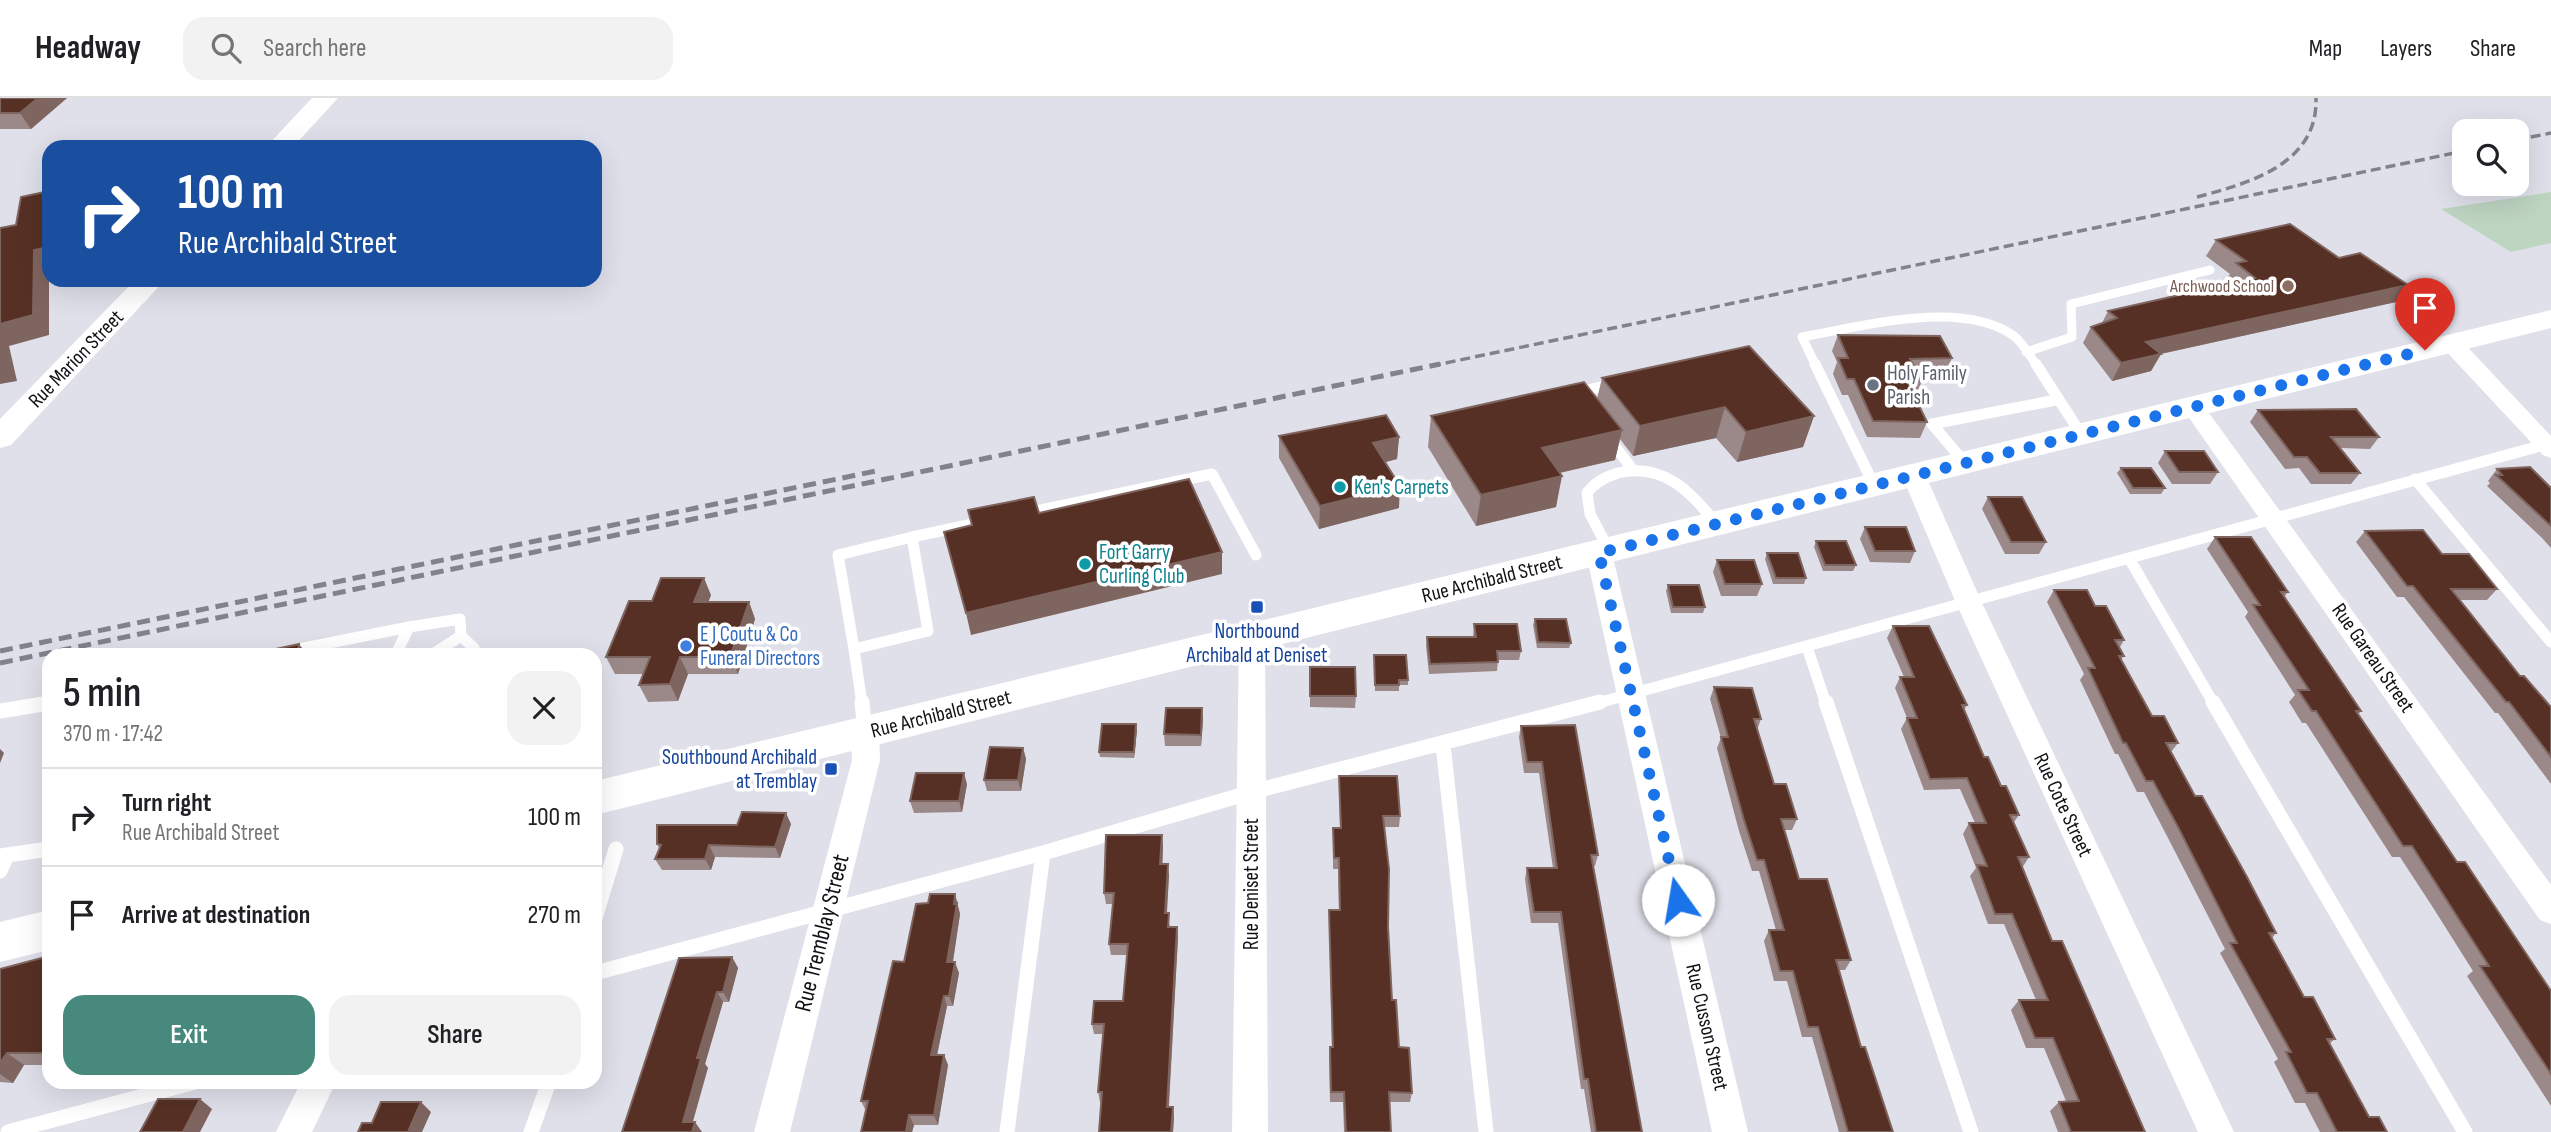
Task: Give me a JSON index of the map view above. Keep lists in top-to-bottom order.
{
  "streets": {
    "main road": ["Rue Marion Street", "Rue Archibald Street"],
    "street": [
      "Rue Gareau Street",
      "Rue Cote Street",
      "Rue Deniset Street",
      "Rue Tremblay Street",
      "Rue Cusson Street"
    ]
  },
  "crossings": [
    ["Rue Archibald Street", "Rue Gareau Street"],
    ["Rue Archibald Street", "Rue Cote Street"],
    ["Rue Archibald Street", "Rue Deniset Street"],
    ["Rue Archibald Street", "Rue Tremblay Street"],
    ["Rue Archibald Street", "Rue Cusson Street"]
  ],
  "places": {
    "other": [
      "Archwood School",
      "Holy Family Parish",
      "Ken's Carpets",
      "Fort Garry Curling Club",
      "E J Coutu & Co Funeral Directors"
    ],
    "transit": ["Northbound Archibald at Deniset", "Southbound Archibald at Tremblay"]
  },
  "page": {
    "header": "Headway",
    "search": "Search here",
    "nav": ["Map", "Layers", "Share"],
    "turn": ["100 m", "Rue Archibald Street"],
    "heading": ["5 min", "370 m · 17:42"],
    "list": [
      {
        "name": "Turn right",
        "note": "Rue Archibald Street",
        "value": "100 m"
      },
      {
        "name": "Arrive at destination",
        "value": "270 m"
      }
    ],
    "buttons": ["Exit", "Share"]
  }
}
